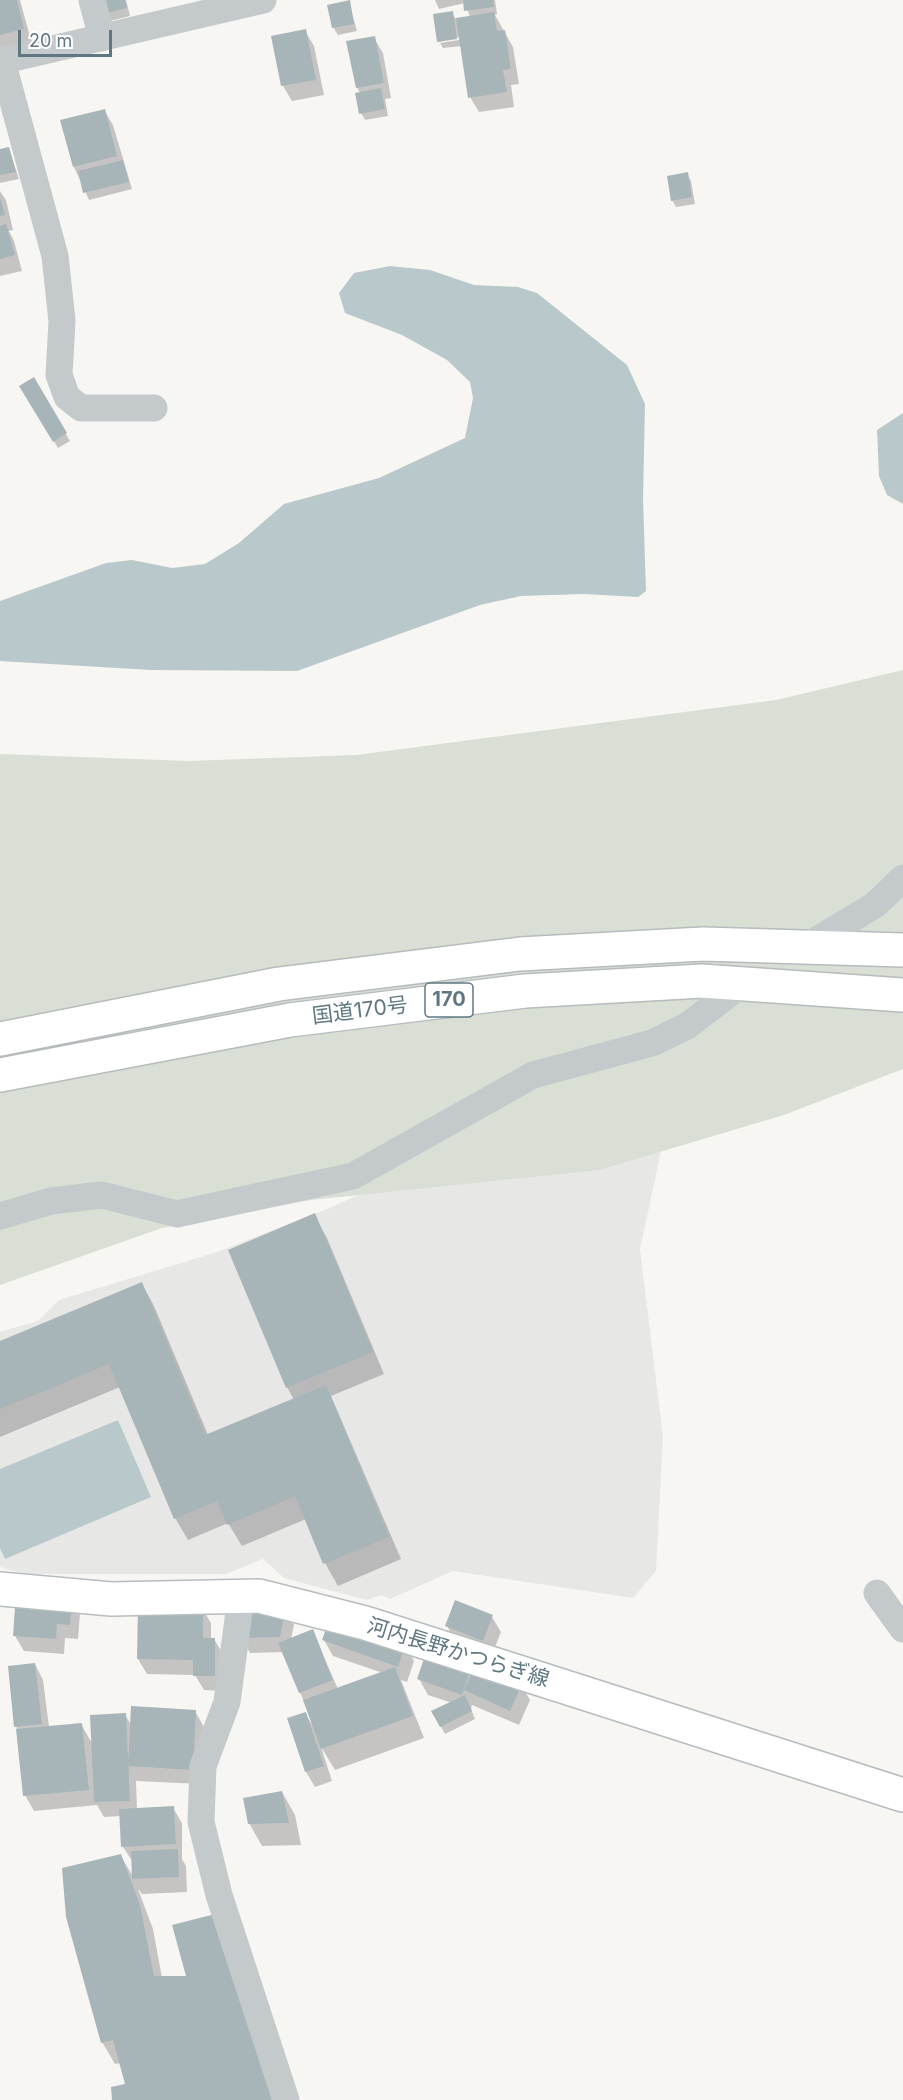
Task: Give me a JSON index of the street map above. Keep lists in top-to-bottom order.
{
  "streets": {
    "main road": ["170", "国道170号", "河内長野かつらぎ線"]
  },
  "scale_bar": "20 m"
}
